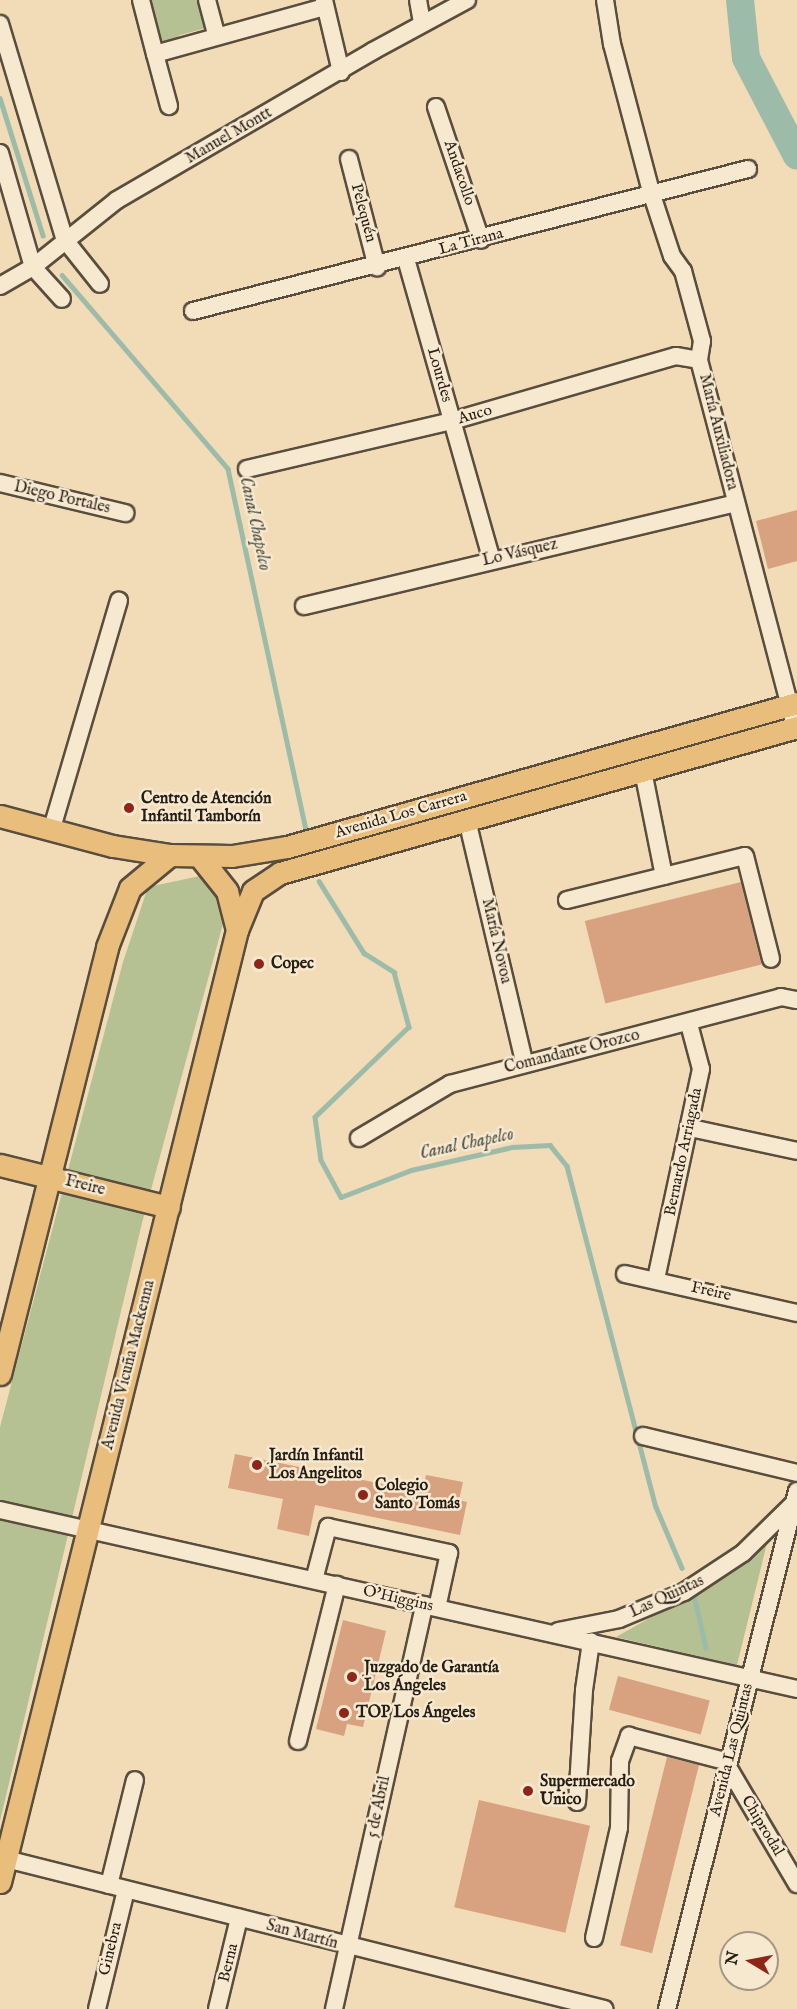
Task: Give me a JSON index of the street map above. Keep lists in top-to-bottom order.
{
  "streets": {
    "main road": ["Avenida Los Carrera", "Freire", "Avenida Vicuña Mackenna"],
    "street": [
      "Manuel Montt",
      "Andacollo",
      "Pelequén",
      "La Tirana",
      "Lourdes",
      "Auco",
      "María Auxiliadora",
      "Diego Portales",
      "Lo Vásquez",
      "María Novoa",
      "Comandante Orozco",
      "Bernardo Arriagada",
      "Las Quintas",
      "O'Higgins",
      "Avenida Las Quintas",
      "5 de Abril",
      "Chiprodal",
      "San Martín",
      "Ginebra",
      "Berna"
    ]
  },
  "crossings": [
    ["Andacollo", "La Tirana"],
    ["Pelequén", "La Tirana"],
    ["La Tirana", "Lourdes"],
    ["La Tirana", "María Auxiliadora"],
    ["Lourdes", "Auco"],
    ["Lourdes", "Lo Vásquez"],
    ["Auco", "María Auxiliadora"],
    ["María Auxiliadora", "Lo Vásquez"],
    ["María Auxiliadora", "Avenida Los Carrera"],
    ["Avenida Los Carrera", "María Novoa"],
    ["Avenida Los Carrera", "Avenida Vicuña Mackenna"],
    ["María Novoa", "Comandante Orozco"],
    ["Comandante Orozco", "Bernardo Arriagada"],
    ["Bernardo Arriagada", "Freire"],
    ["Freire", "Avenida Vicuña Mackenna"],
    ["Avenida Vicuña Mackenna", "O'Higgins"],
    ["Avenida Vicuña Mackenna", "San Martín"],
    ["Las Quintas", "O'Higgins"],
    ["Las Quintas", "Avenida Las Quintas"],
    ["O'Higgins", "Avenida Las Quintas"],
    ["O'Higgins", "5 de Abril"],
    ["Avenida Las Quintas", "Chiprodal"],
    ["5 de Abril", "San Martín"],
    ["San Martín", "Ginebra"],
    ["San Martín", "Berna"]
  ],
  "water": ["Canal Chapelco"],
  "places": [
    "Centro de Atención Infantil Tamborín",
    "Copec",
    "Jardín Infantil Los Angelitos",
    "Colegio Santo Tomás",
    "Juzgado de Garantía Los Ángeles",
    "TOP Los Ángeles",
    "Supermercado Unico"
  ],
  "north": "left"
}
